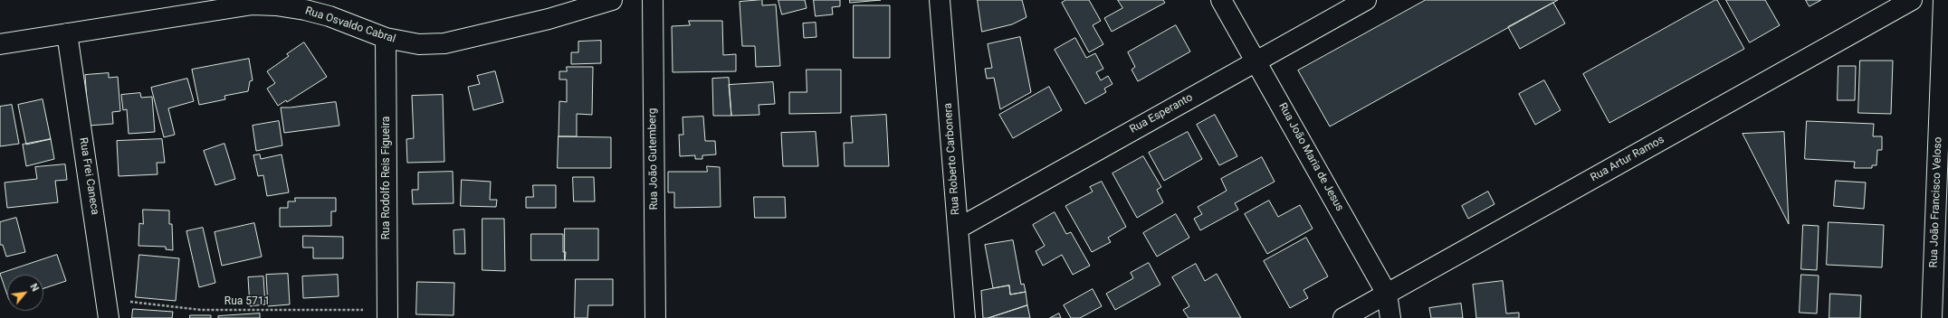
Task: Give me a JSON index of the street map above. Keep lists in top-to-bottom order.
{
  "streets": {
    "street": [
      "Rua Osvaldo Cabral",
      "Rua Esperanto",
      "Rua João Maria de Jesus",
      "Rua João Gutemberg",
      "Rua Roberto Carbonera",
      "Rua Artur Ramos",
      "Rua Frei Caneca",
      "Rua Rodolfo Reis Figueira",
      "Rua João Francisco Veloso"
    ],
    "path": ["Rua 5711"]
  },
  "crossings": [
    ["Rua Osvaldo Cabral", "Rua Frei Caneca"],
    ["Rua Osvaldo Cabral", "Rua Rodolfo Reis Figueira"],
    ["Rua Esperanto", "Rua João Maria de Jesus"],
    ["Rua Esperanto", "Rua Roberto Carbonera"],
    ["Rua João Maria de Jesus", "Rua Artur Ramos"],
    ["Rua Frei Caneca", "Rua 5711"],
    ["Rua Rodolfo Reis Figueira", "Rua 5711"]
  ],
  "north": "top right"
}
